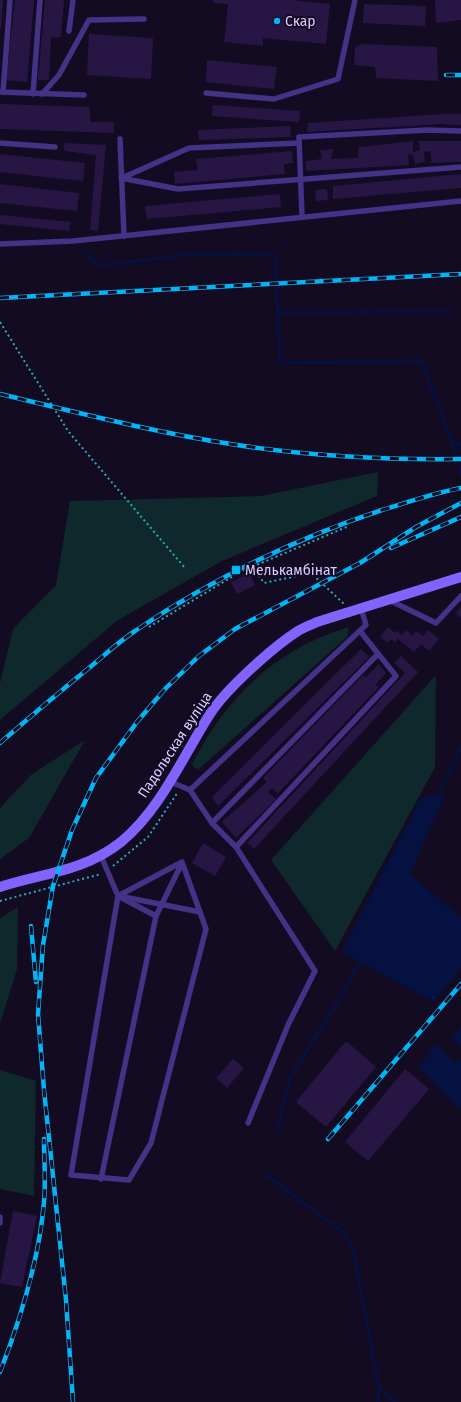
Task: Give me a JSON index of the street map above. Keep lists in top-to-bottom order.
{
  "streets": {
    "main road": ["Падольская вуліца"]
  },
  "places": {
    "other": ["Скар"],
    "transit": ["Мелькамбінат"]
  }
}
